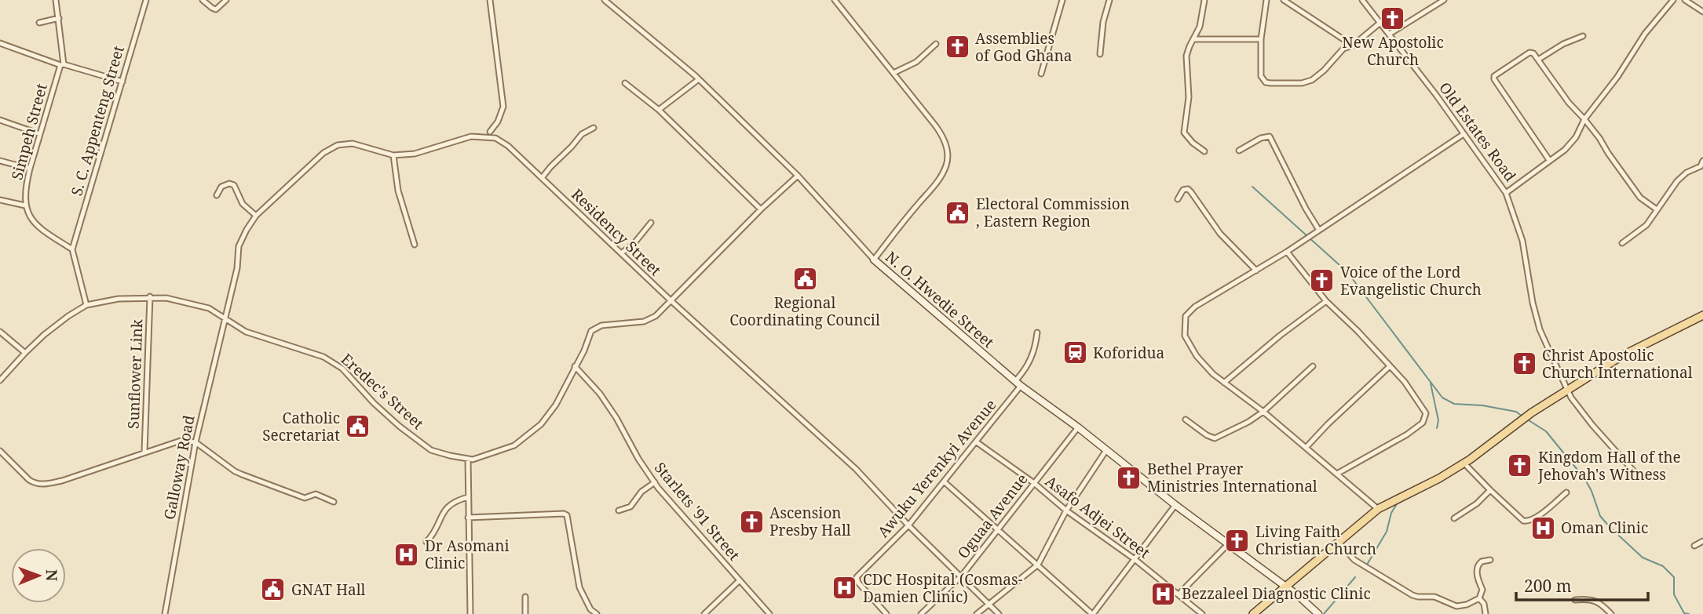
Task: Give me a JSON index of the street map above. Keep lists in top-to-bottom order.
{
  "streets": {
    "street": [
      "S. C. Appenteng Street",
      "Simpeh Street",
      "Old Estates Road",
      "Residency Street",
      "N. O. Hwedie Street",
      "Sunflower Link",
      "Eredec's Street",
      "Galloway Road",
      "Awuku Yerenkyi Avenue",
      "Starlets '91 Street",
      "Oguaa Avenue",
      "Asafo Adjei Street"
    ]
  },
  "crossings": [
    ["Residency Street", "Eredec's Street"],
    ["Residency Street", "Galloway Road"],
    ["Residency Street", "Awuku Yerenkyi Avenue"],
    ["Residency Street", "Oguaa Avenue"],
    ["N. O. Hwedie Street", "Eredec's Street"],
    ["N. O. Hwedie Street", "Awuku Yerenkyi Avenue"],
    ["N. O. Hwedie Street", "Oguaa Avenue"],
    ["Sunflower Link", "Eredec's Street"],
    ["Eredec's Street", "Starlets '91 Street"],
    ["Awuku Yerenkyi Avenue", "Asafo Adjei Street"],
    ["Oguaa Avenue", "Asafo Adjei Street"]
  ],
  "places": {
    "church": [
      "New Apostolic Church",
      "Assemblies of God Ghana",
      "Voice of the Lord Evangelistic Church",
      "Christ Apostolic Church International",
      "Kingdom Hall of the Jehovah's Witness",
      "Bethel Prayer Ministries International",
      "Ascension Presby Hall",
      "Living Faith Christian Church"
    ],
    "public building": [
      "Electoral Commission , Eastern Region",
      "Regional Coordinating Council",
      "Catholic Secretariat",
      "GNAT Hall"
    ],
    "station": ["Koforidua"],
    "hospital": [
      "Oman Clinic",
      "Dr Asomani Clinic",
      "CDC Hospital (Cosmas- Damien Clinic)",
      "Bezzaleel Diagnostic Clinic"
    ]
  },
  "scale_bar": "200 m",
  "north": "right"
}
